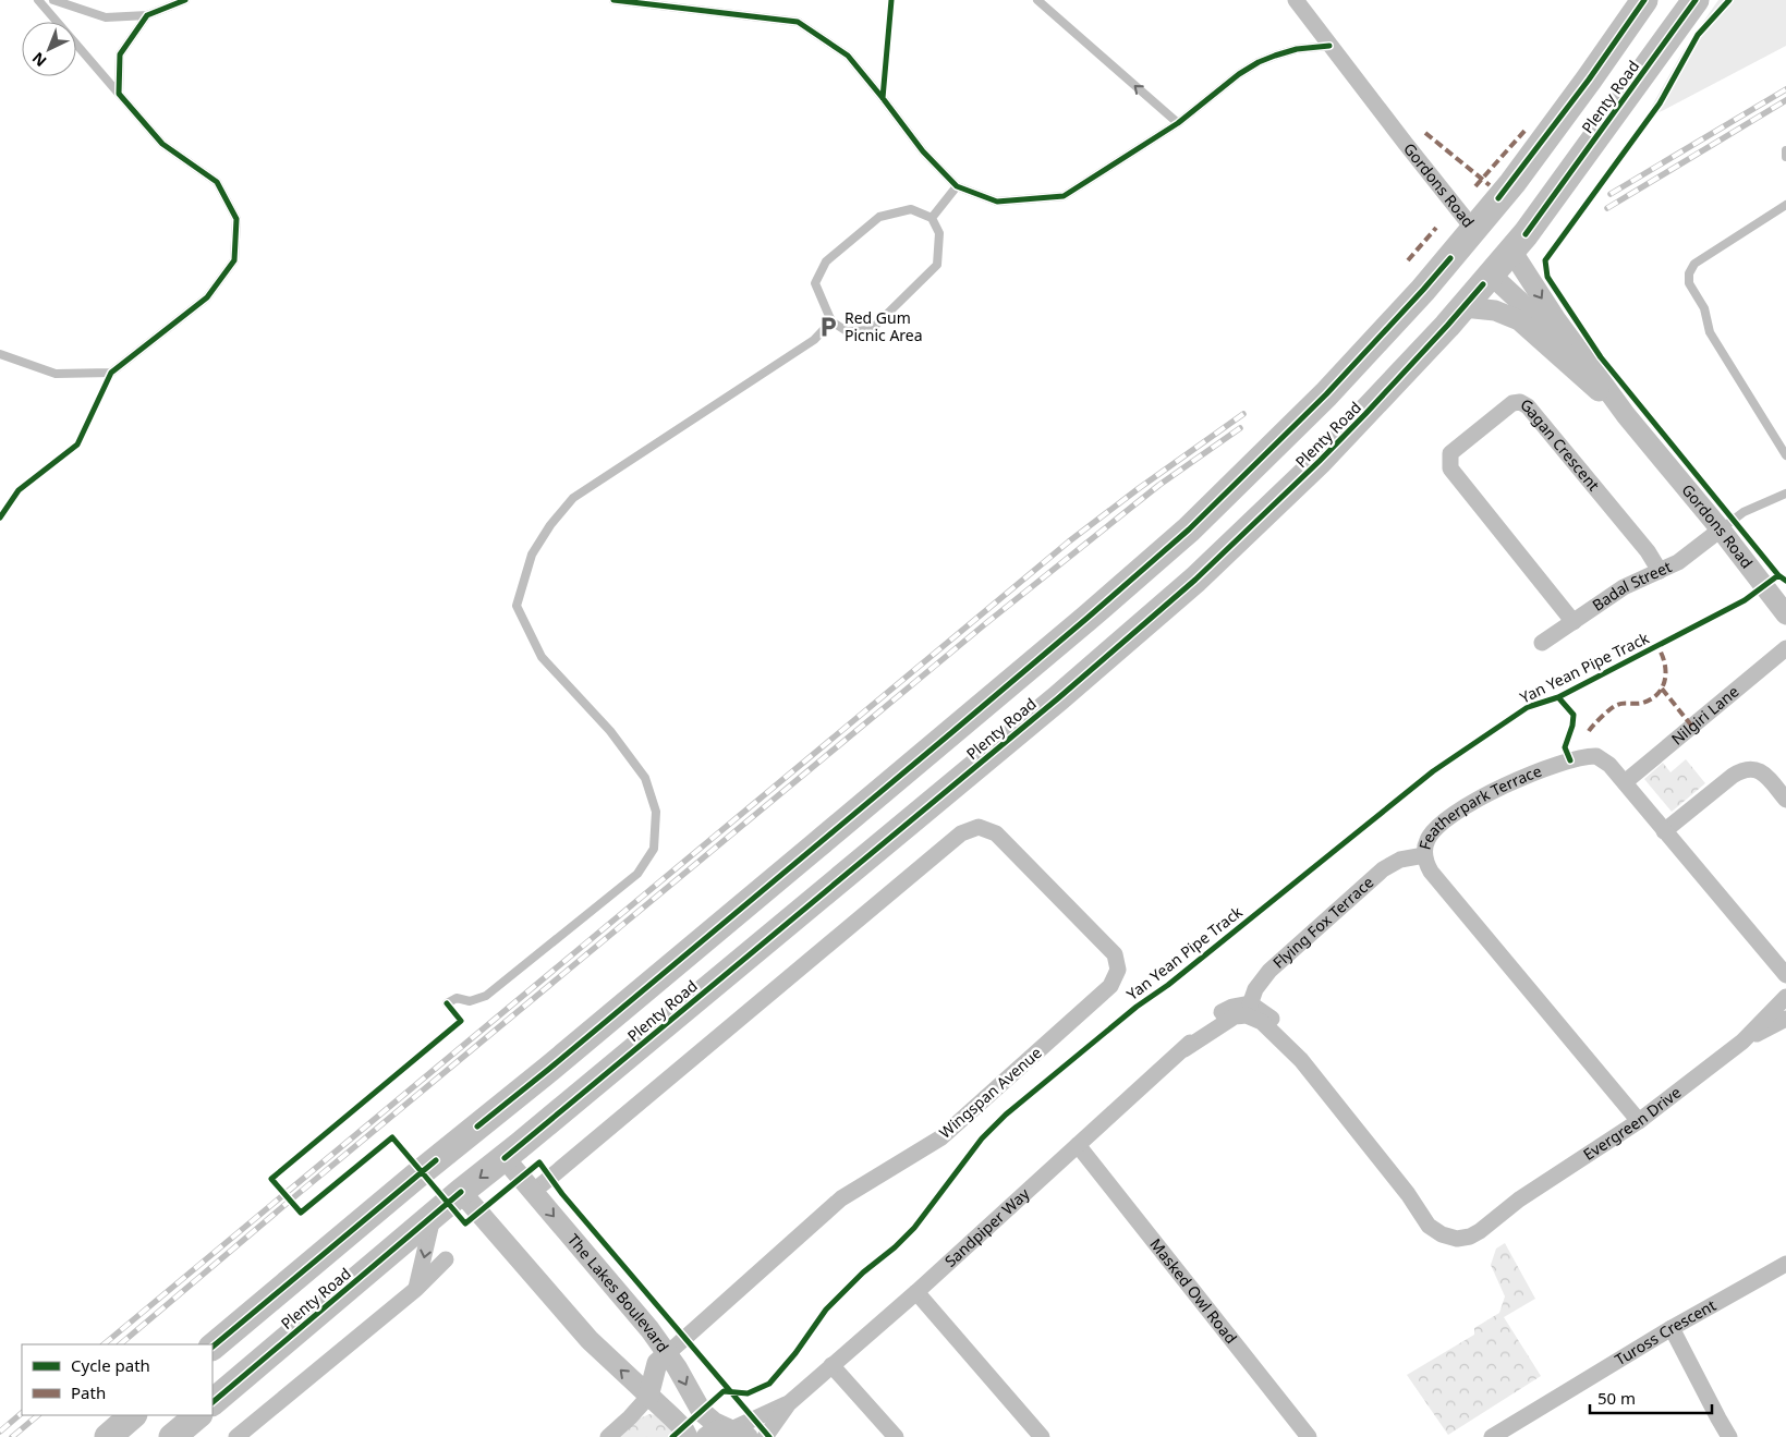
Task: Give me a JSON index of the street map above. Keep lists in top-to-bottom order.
{
  "streets": {
    "highway": ["Plenty Road", "Gordons Road"],
    "street": [
      "Gagan Crescent",
      "Badal Street",
      "Nilgiri Lane",
      "Featherpark Terrace",
      "Flying Fox Terrace",
      "Wingspan Avenue",
      "Evergreen Drive",
      "Sandpiper Way",
      "Masked Owl Road",
      "The Lakes Boulevard",
      "Tuross Crescent"
    ],
    "cycle path": ["Yan Yean Pipe Track"]
  },
  "crossings": [
    ["Plenty Road", "Gordons Road"],
    ["Plenty Road", "The Lakes Boulevard"],
    ["Gordons Road", "Badal Street"],
    ["Gagan Crescent", "Badal Street"],
    ["Nilgiri Lane", "Featherpark Terrace"],
    ["Featherpark Terrace", "Flying Fox Terrace"],
    ["Featherpark Terrace", "Evergreen Drive"],
    ["Flying Fox Terrace", "Evergreen Drive"],
    ["Flying Fox Terrace", "Sandpiper Way"],
    ["Wingspan Avenue", "The Lakes Boulevard"],
    ["Evergreen Drive", "Sandpiper Way"],
    ["Sandpiper Way", "Masked Owl Road"],
    ["Sandpiper Way", "The Lakes Boulevard"]
  ],
  "places": {
    "parking": ["Red Gum Picnic Area"]
  },
  "legend": ["Cycle path", "Path"],
  "scale_bar": "50 m",
  "north": "bottom left"
}
